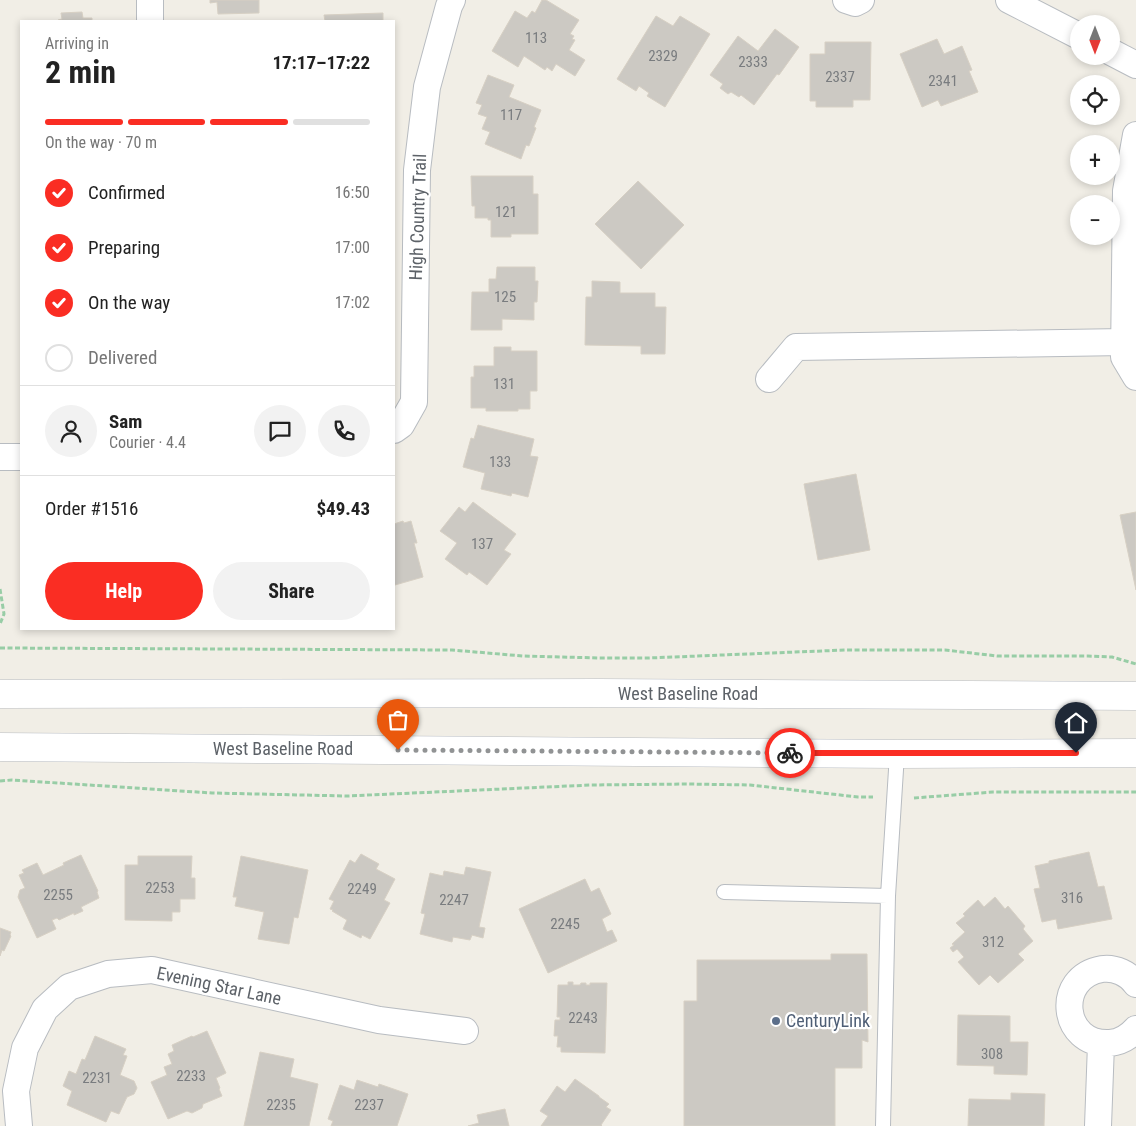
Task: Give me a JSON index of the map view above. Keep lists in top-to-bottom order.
{
  "streets": {
    "main road": ["West Baseline Road"],
    "street": ["High Country Trail", "Evening Star Lane"]
  },
  "places": ["CenturyLink"],
  "house_numbers": [
    "113",
    "2329",
    "2333",
    "2337",
    "2341",
    "117",
    "121",
    "125",
    "131",
    "133",
    "137",
    "2253",
    "2249",
    "2255",
    "316",
    "2247",
    "2245",
    "312",
    "2243",
    "308",
    "2233",
    "2231",
    "2235",
    "2237"
  ],
  "north": "bottom",
  "page": {
    "map_buttons": ["+", "−"],
    "heading": ["2 min", "Arriving in", "17:17–17:22"],
    "panel": [
      "Sam",
      "Courier · 4.4",
      "Order #1516",
      "$49.43"
    ],
    "bar": "On the way · 70 m",
    "list": [
      ["Confirmed", "16:50"],
      ["Preparing", "17:00"],
      ["On the way", "17:02"],
      "Delivered"
    ],
    "buttons": ["Help", "Share"]
  }
}
